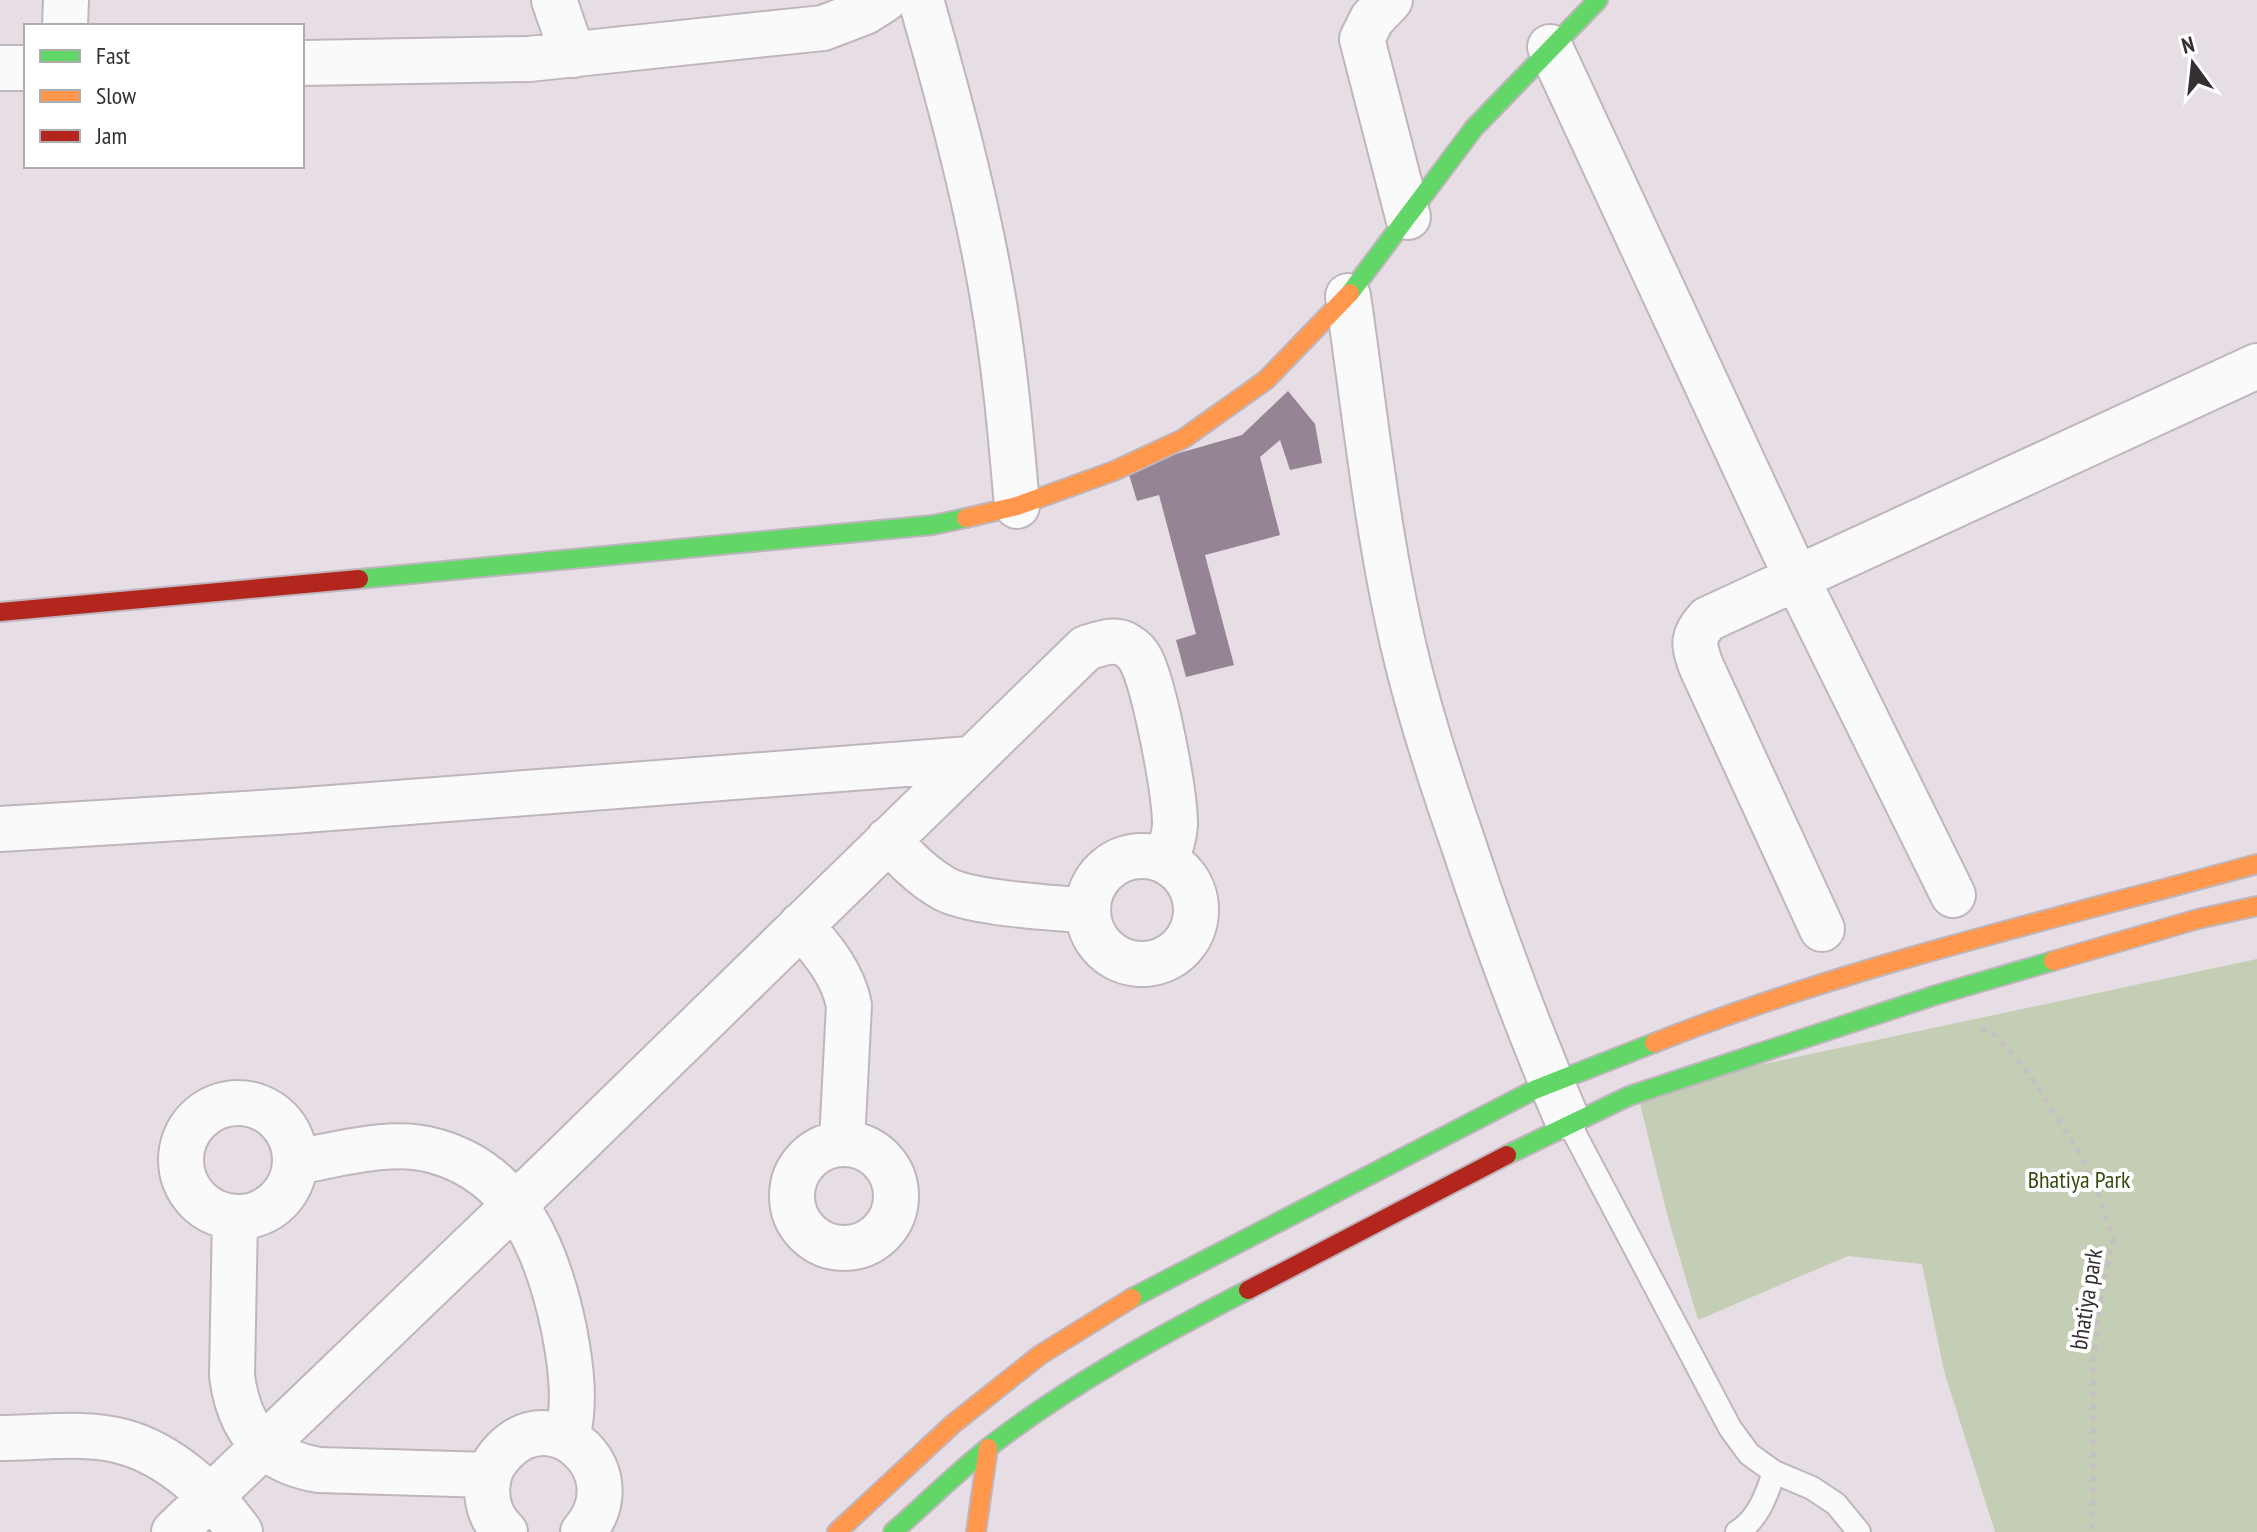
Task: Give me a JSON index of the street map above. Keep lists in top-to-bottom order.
{
  "streets": {
    "path": ["bhatiya park"]
  },
  "parks": ["Bhatiya Park"],
  "legend": ["Fast", "Slow", "Jam"],
  "north": "top"
}
